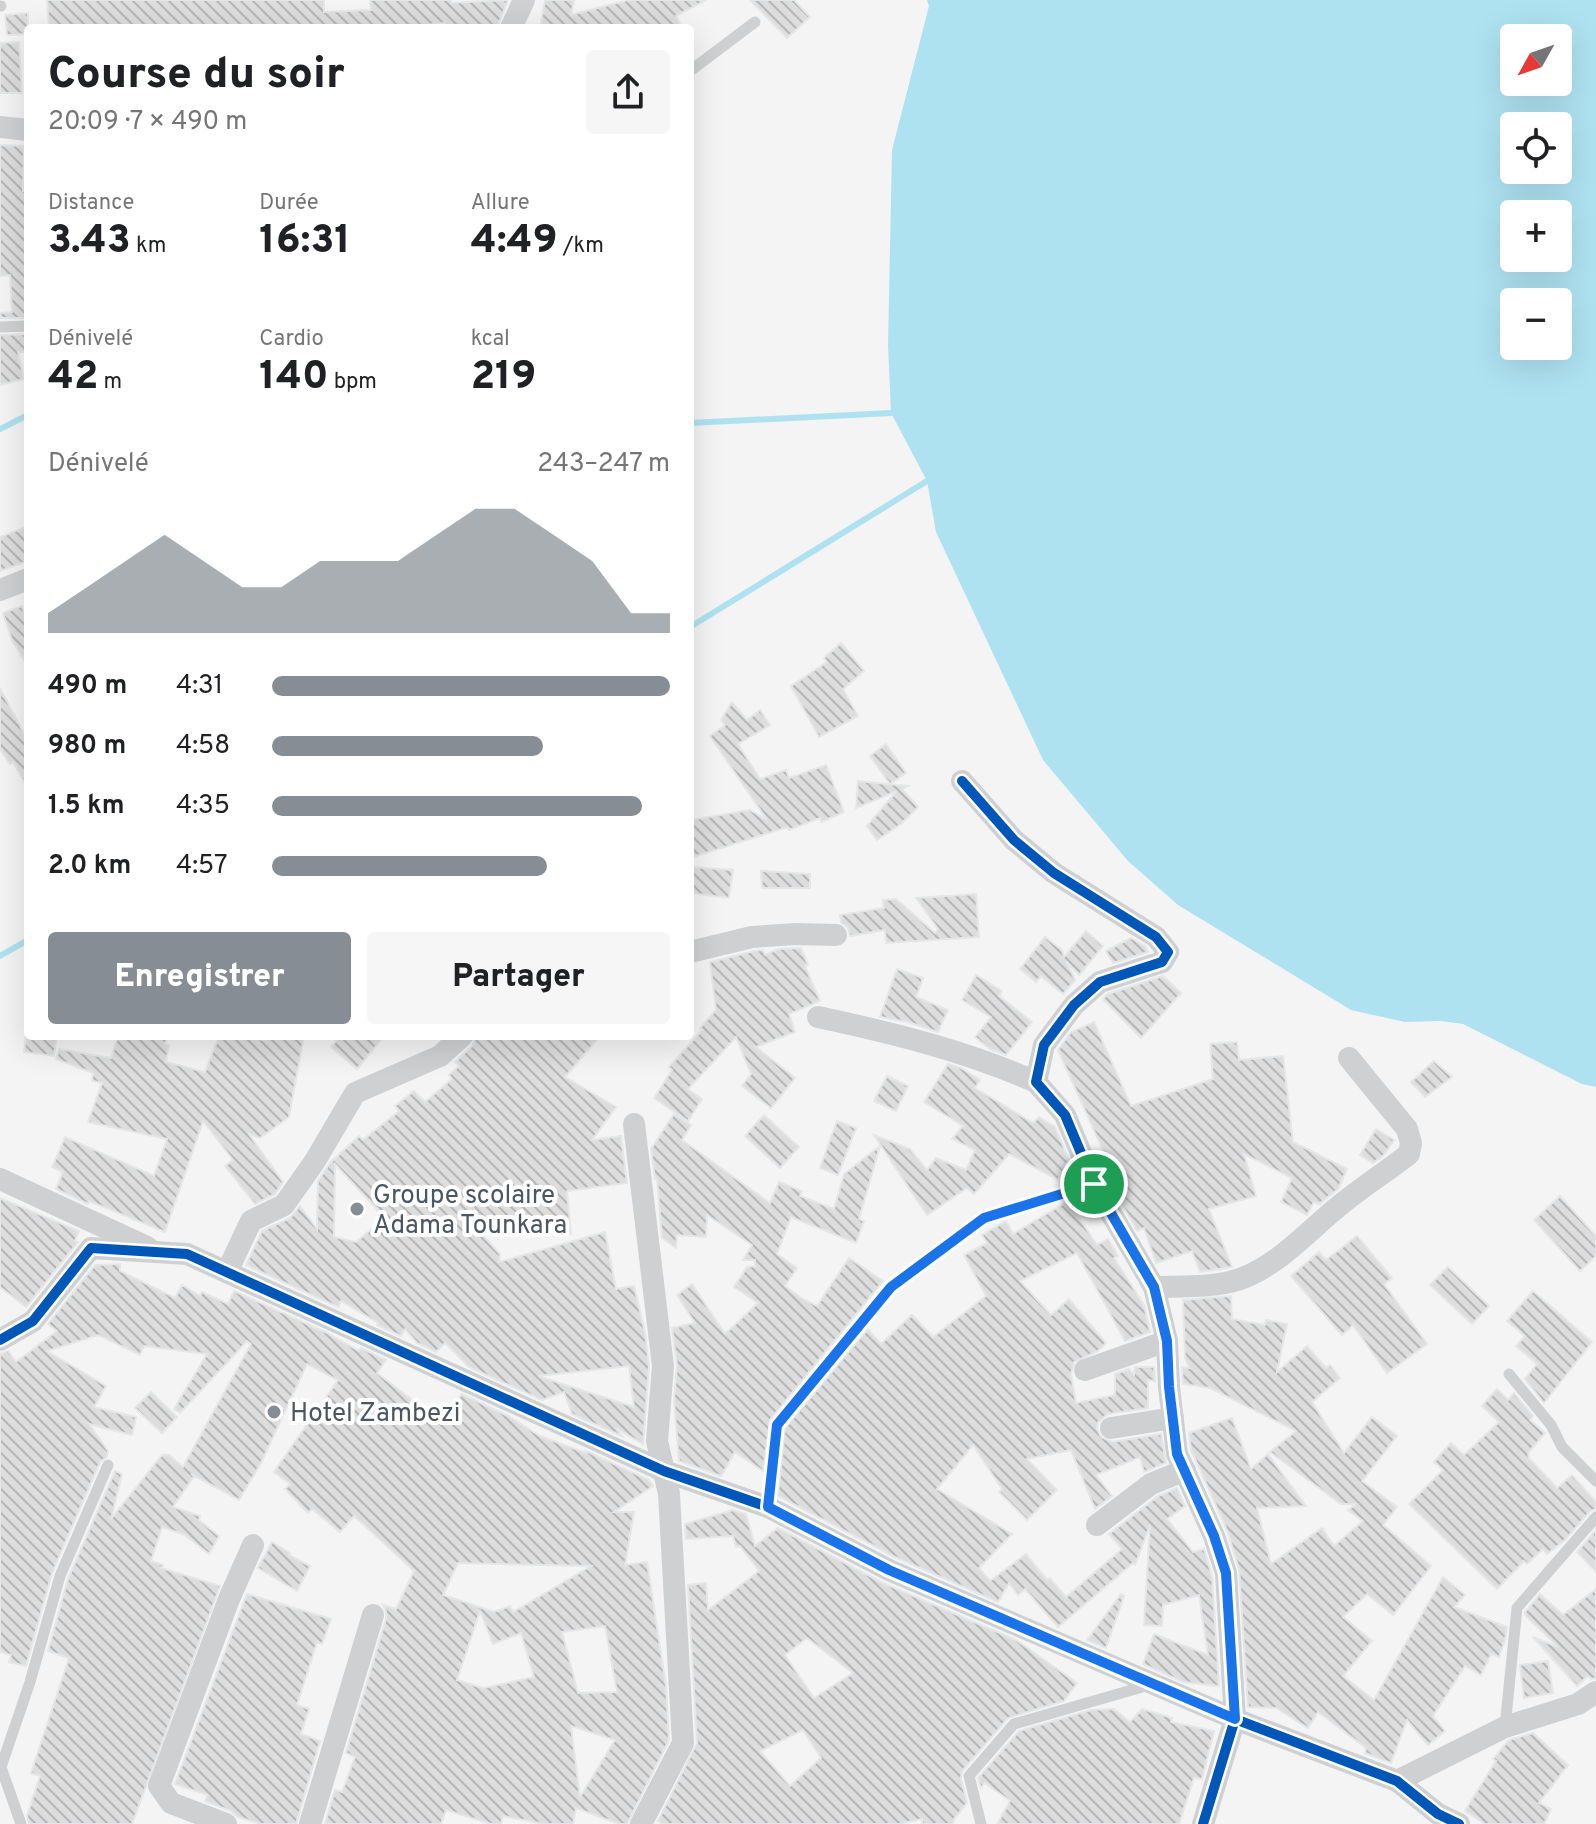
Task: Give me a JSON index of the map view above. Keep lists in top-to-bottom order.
{
  "places": ["Groupe scolaire Adama Tounkara", "Hotel Zambezi"],
  "north": "bottom left",
  "page": {
    "map_buttons": ["+", "−"],
    "heading": ["Course du soir", "20:09 · 7 × 490 m"],
    "stats": [
      ["Distance", "3.43 km"],
      ["Durée", "16:31"],
      ["Allure", "4:49 /km"],
      ["Dénivelé", "42 m"],
      ["Cardio", "140 bpm"],
      ["kcal", "219"]
    ],
    "chart": ["Dénivelé", "243–247 m"],
    "list": [
      {
        "name": "490 m",
        "note": "4:31"
      },
      {
        "name": "980 m",
        "note": "4:58"
      },
      {
        "name": "1.5 km",
        "note": "4:35"
      },
      {
        "name": "2.0 km",
        "note": "4:57"
      }
    ],
    "buttons": ["Enregistrer", "Partager"]
  }
}
